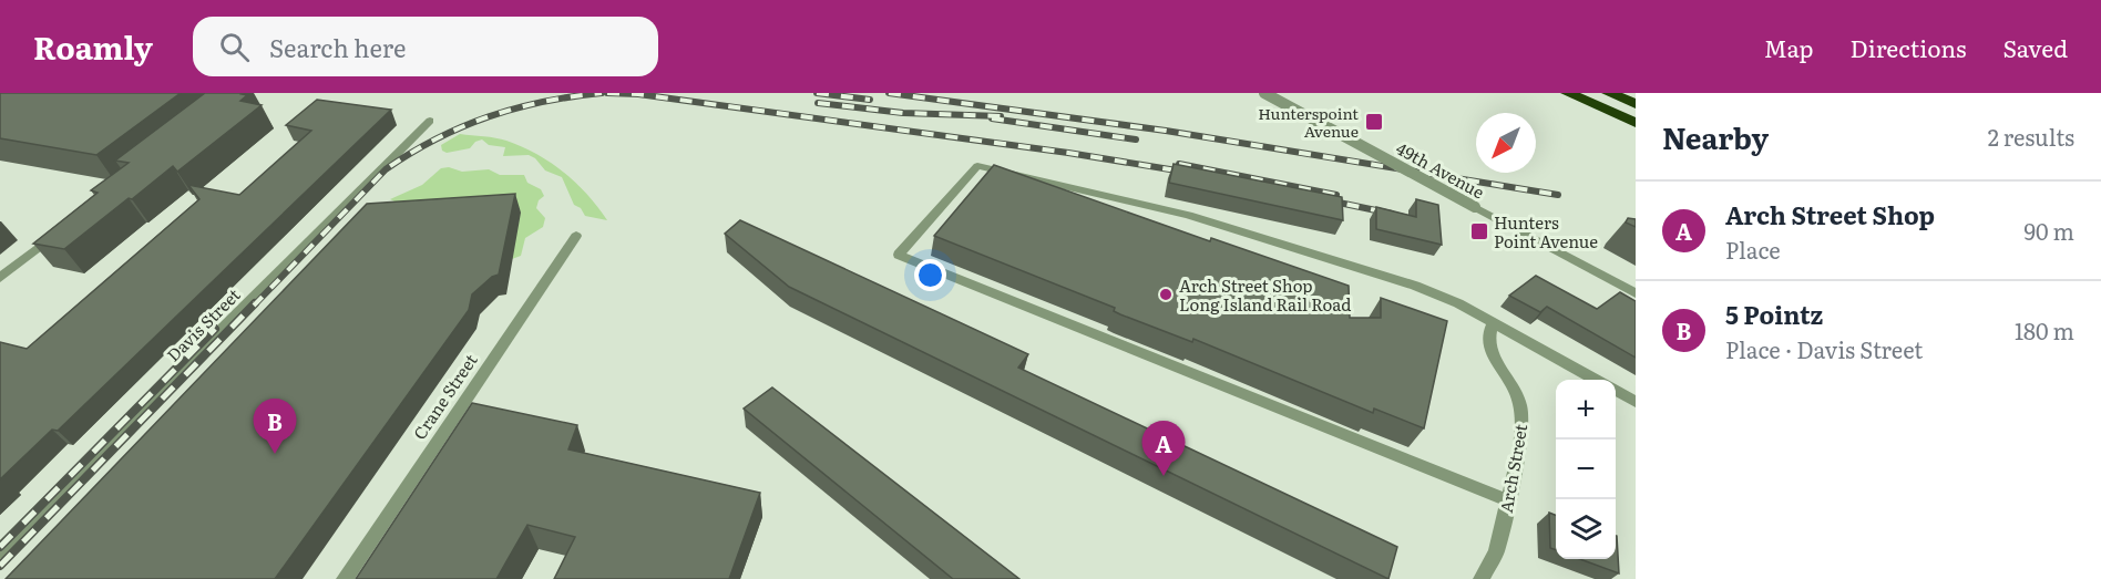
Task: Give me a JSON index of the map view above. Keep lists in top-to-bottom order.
{
  "streets": {
    "street": [
      "49th Avenue",
      "Davis Street",
      "Crane Street",
      "Arch Street"
    ]
  },
  "places": {
    "transit": ["Hunterspoint Avenue", "Hunters Point Avenue"],
    "other": ["Arch Street Shop Long Island Rail Road"]
  },
  "north": "bottom left",
  "page": {
    "header": "Roamly",
    "search": "Search here",
    "nav": ["Map", "Directions", "Saved"],
    "heading": ["Nearby", "2 results"],
    "list": [
      {
        "mark": "A",
        "name": "Arch Street Shop",
        "note": "Place",
        "value": "90 m"
      },
      {
        "mark": "B",
        "name": "5 Pointz",
        "note": "Place · Davis Street",
        "value": "180 m"
      }
    ],
    "map_buttons": ["+", "−"],
    "pins": ["B", "A"]
  }
}
